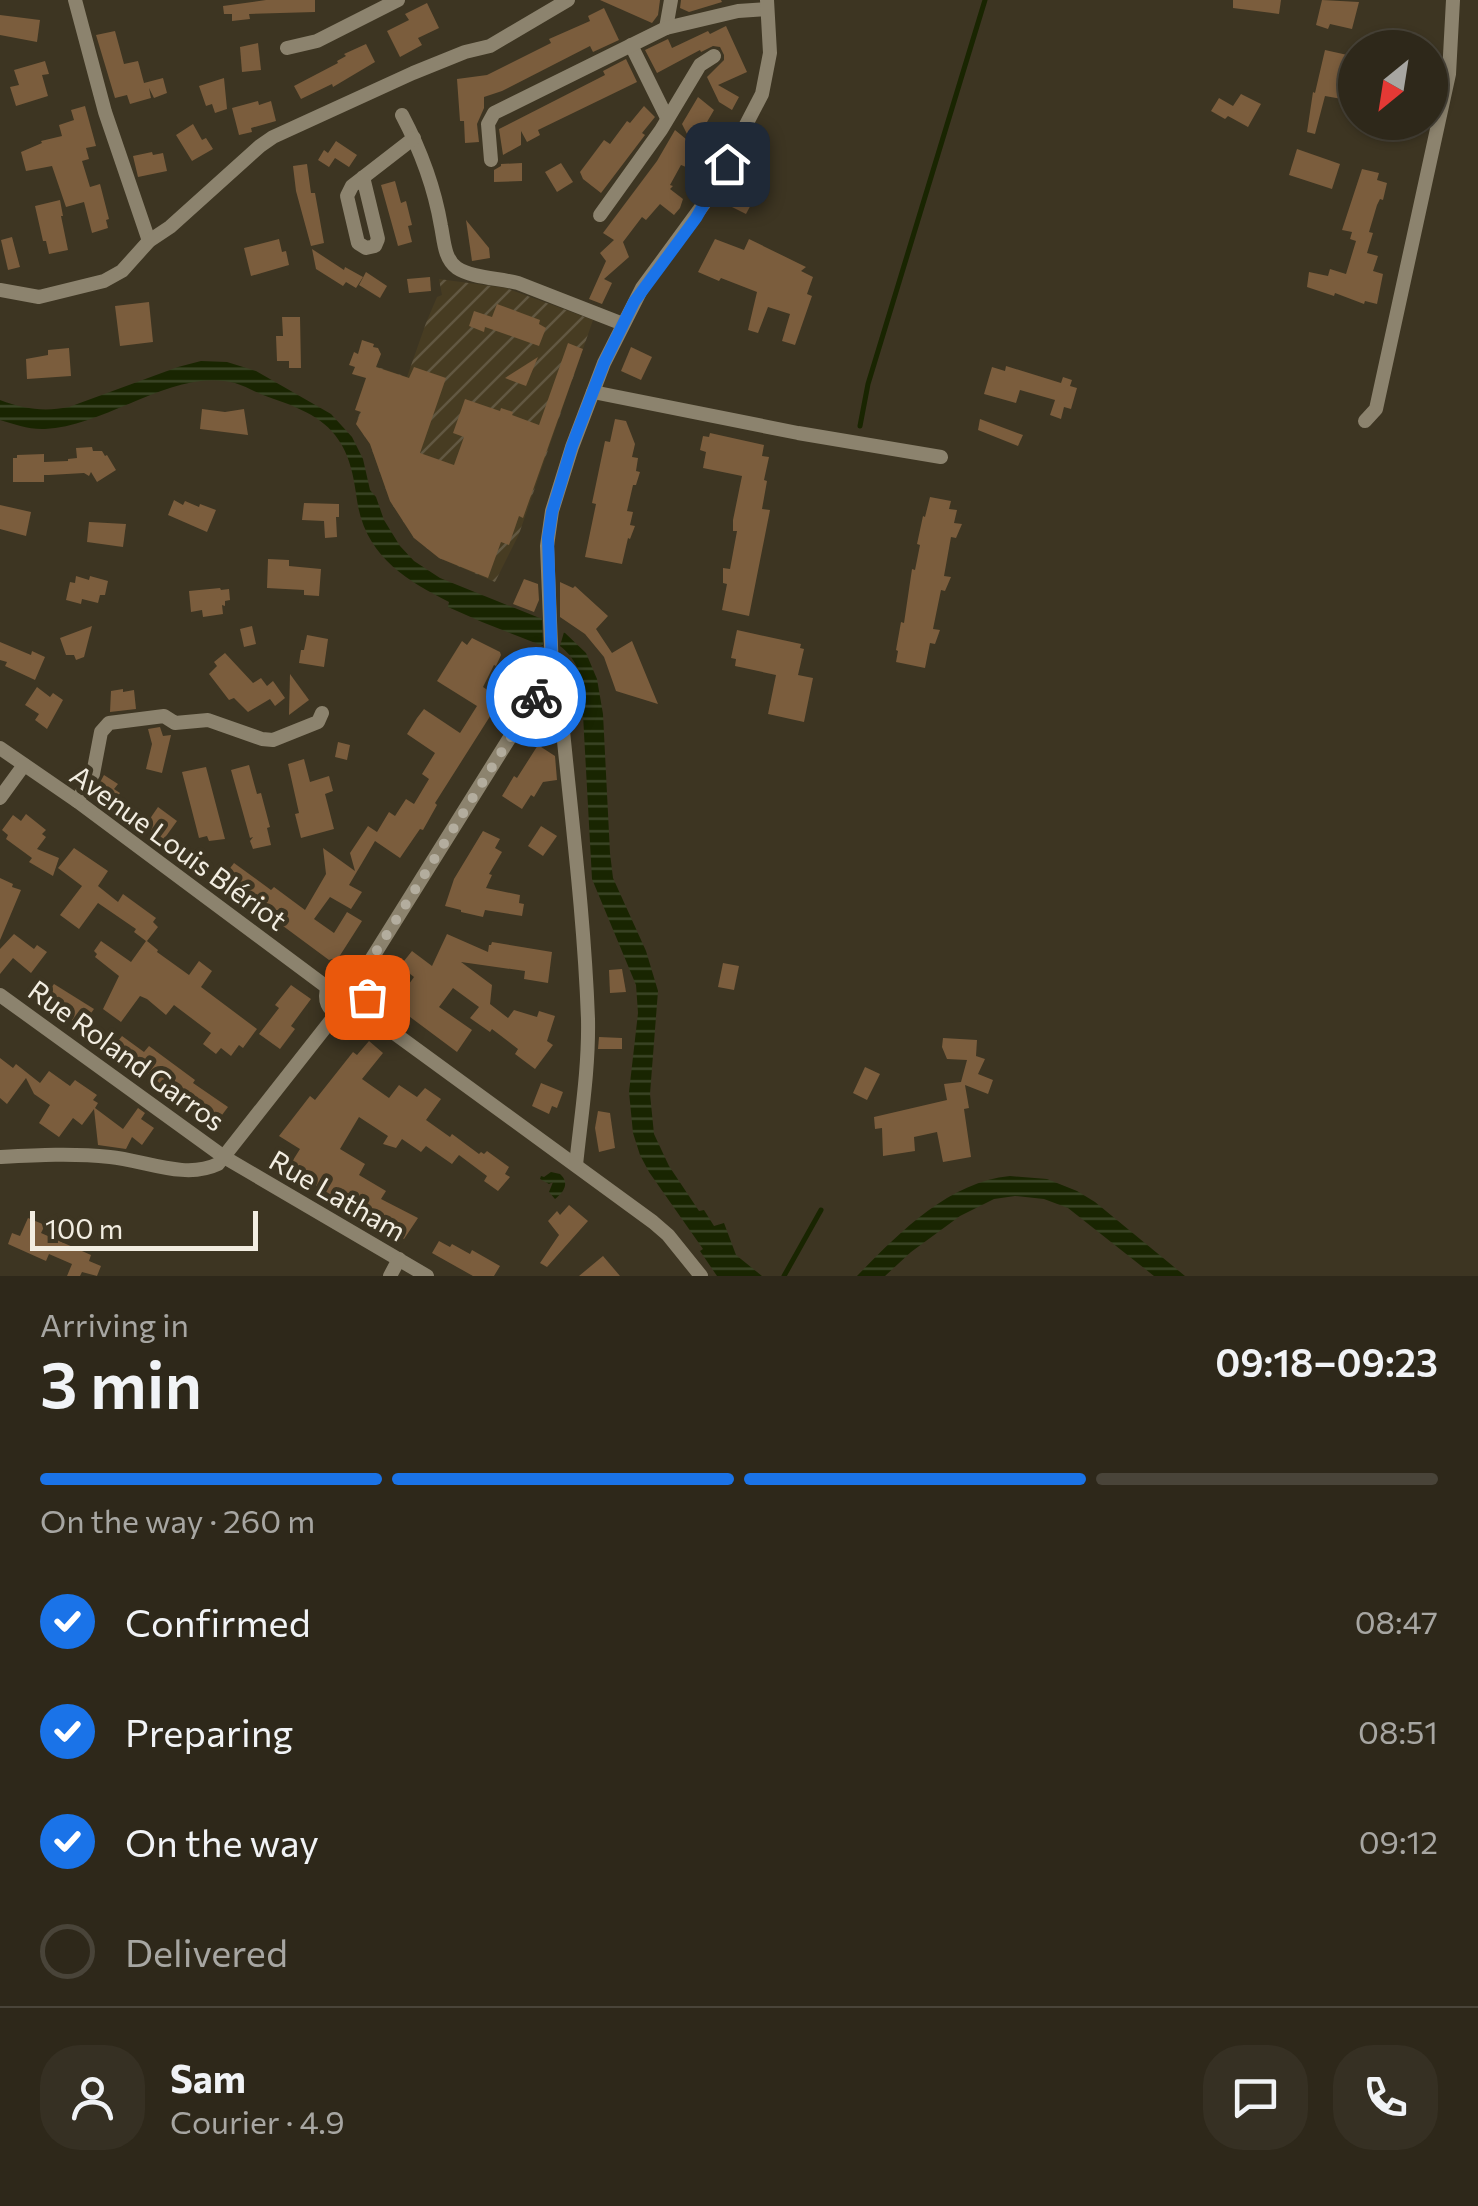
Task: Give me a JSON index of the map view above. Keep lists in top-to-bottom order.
{
  "streets": {
    "street": ["Avenue Louis Blériot", "Rue Roland Garros", "Rue Latham"]
  },
  "crossings": [
    ["Rue Roland Garros", "Rue Latham"]
  ],
  "scale_bar": "100 m",
  "north": "bottom left",
  "page": {
    "scale": "100 m",
    "heading": ["3 min", "Arriving in", "09:18–09:23"],
    "panel": ["Sam", "Courier · 4.9"],
    "bar": "On the way · 260 m",
    "list": [
      ["Confirmed", "08:47"],
      ["Preparing", "08:51"],
      ["On the way", "09:12"],
      "Delivered"
    ]
  }
}
